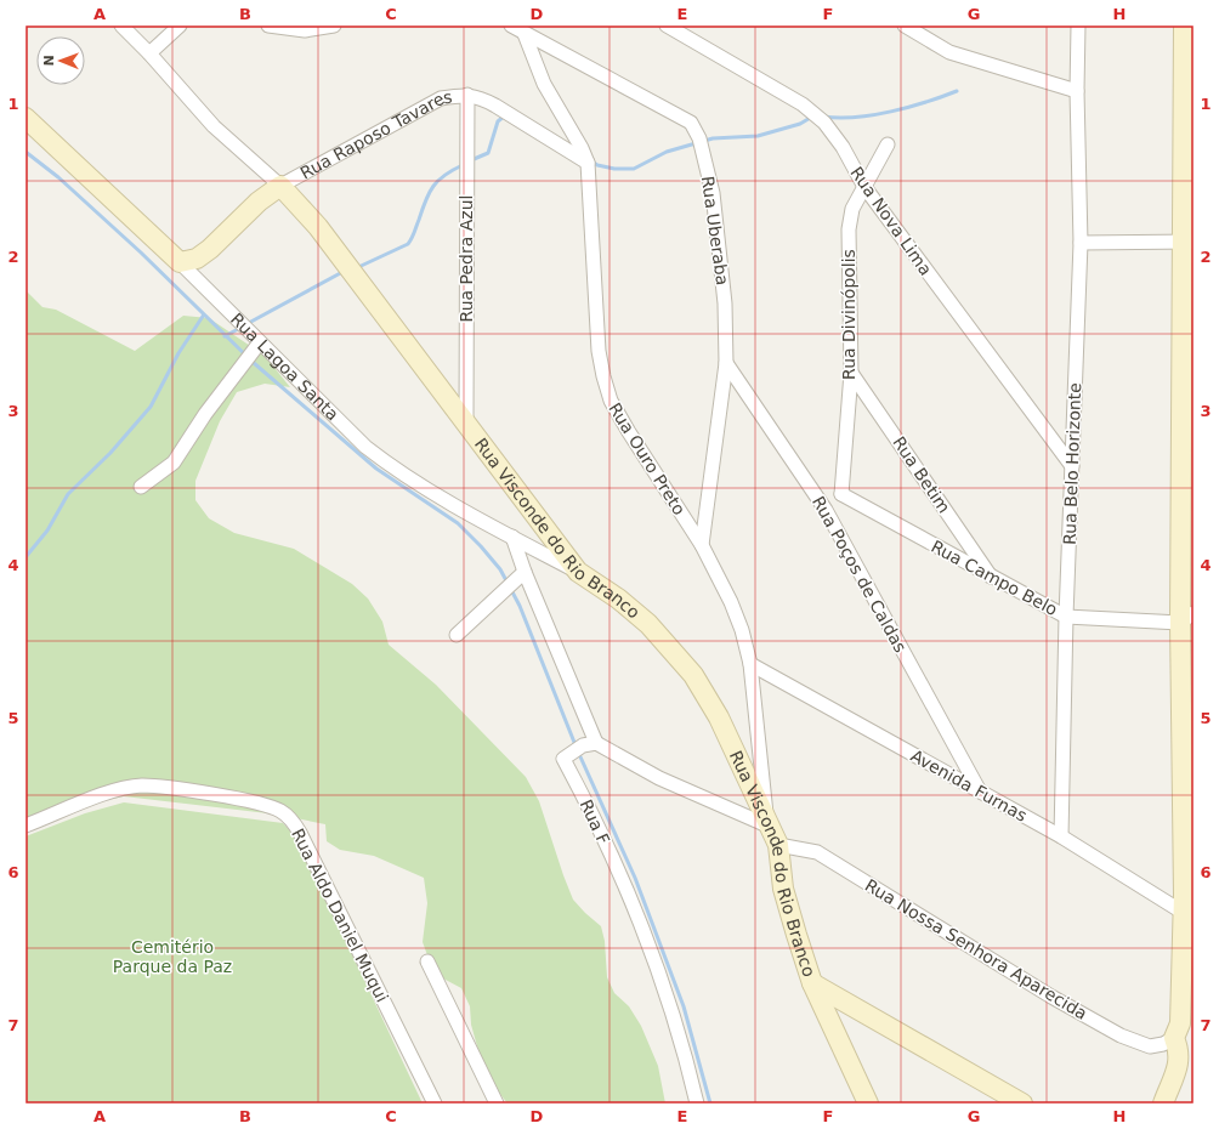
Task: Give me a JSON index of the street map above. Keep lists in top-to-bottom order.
{
  "streets": {
    "street": [
      "Rua Raposo Tavares",
      "Rua Nova Lima",
      "Rua Uberaba",
      "Rua Pedra Azul",
      "Rua Divinópolis",
      "Rua Lagoa Santa",
      "Rua Ouro Preto",
      "Rua Belo Horizonte",
      "Rua Betim",
      "Rua Visconde do Rio Branco",
      "Rua Poços de Caldas",
      "Rua Campo Belo",
      "Avenida Furnas",
      "Rua F",
      "Rua Aldo Daniel Muqui",
      "Rua Nossa Senhora Aparecida"
    ]
  },
  "crossings": [
    ["Rua Raposo Tavares", "Rua Pedra Azul"],
    ["Rua Raposo Tavares", "Rua Lagoa Santa"],
    ["Rua Raposo Tavares", "Rua Ouro Preto"],
    ["Rua Raposo Tavares", "Rua Visconde do Rio Branco"],
    ["Rua Nova Lima", "Rua Divinópolis"],
    ["Rua Nova Lima", "Rua Belo Horizonte"],
    ["Rua Uberaba", "Rua Ouro Preto"],
    ["Rua Uberaba", "Rua Poços de Caldas"],
    ["Rua Pedra Azul", "Rua Visconde do Rio Branco"],
    ["Rua Divinópolis", "Rua Betim"],
    ["Rua Divinópolis", "Rua Campo Belo"],
    ["Rua Lagoa Santa", "Rua Visconde do Rio Branco"],
    ["Rua Ouro Preto", "Rua Visconde do Rio Branco"],
    ["Rua Ouro Preto", "Avenida Furnas"],
    ["Rua Belo Horizonte", "Rua Campo Belo"],
    ["Rua Belo Horizonte", "Avenida Furnas"],
    ["Rua Betim", "Rua Campo Belo"],
    ["Rua Visconde do Rio Branco", "Rua Nossa Senhora Aparecida"],
    ["Rua Poços de Caldas", "Avenida Furnas"]
  ],
  "parks": ["Cemitério Parque da Paz"],
  "north": "left",
  "grid": {
    "columns": [
      "A",
      "B",
      "C",
      "D",
      "E",
      "F",
      "G",
      "H"
    ],
    "rows": [
      "1",
      "2",
      "3",
      "4",
      "5",
      "6",
      "7"
    ]
  }
}
